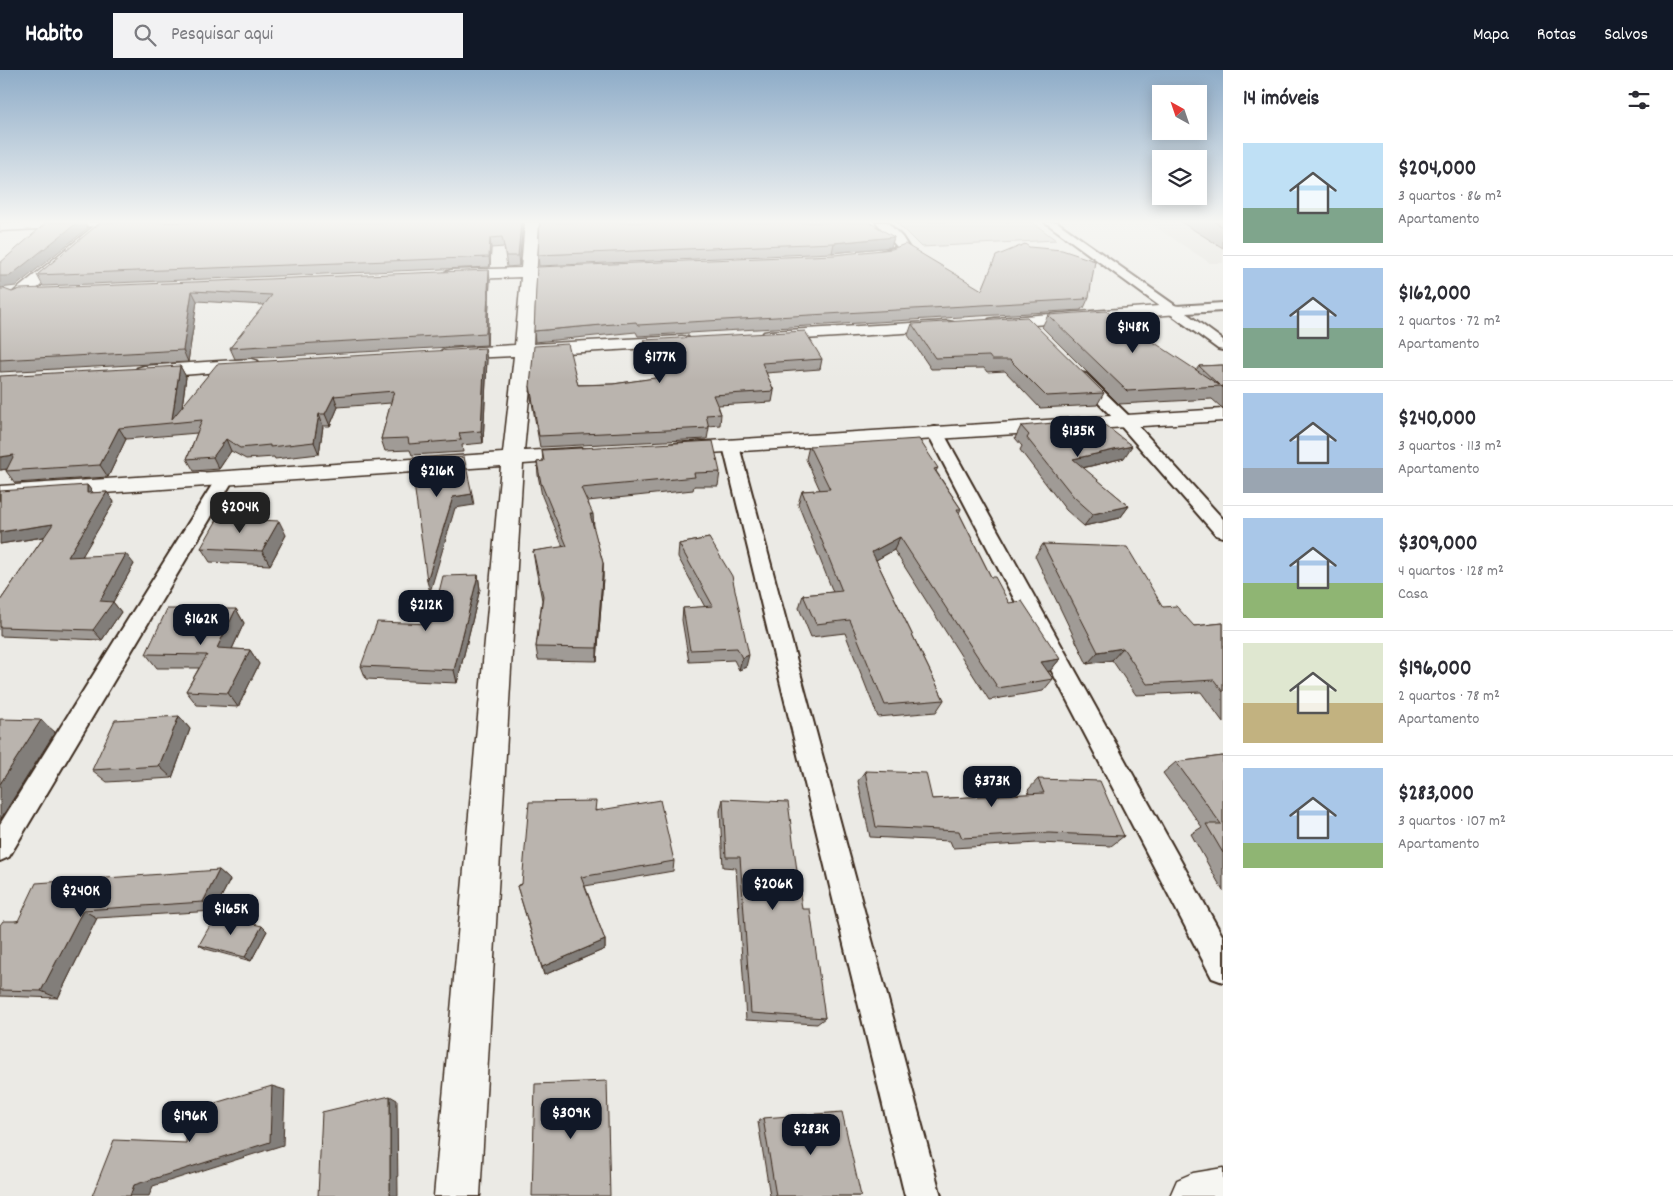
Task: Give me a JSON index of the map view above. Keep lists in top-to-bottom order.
{
  "north": "top left",
  "page": {
    "header": "Habito",
    "search": "Pesquisar aqui",
    "nav": ["Mapa", "Rotas", "Salvos"],
    "heading": "14 imóveis",
    "list": [
      {
        "name": "$204,000",
        "note": "3 quartos · 86 m² · Apartamento"
      },
      {
        "name": "$162,000",
        "note": "2 quartos · 72 m² · Apartamento"
      },
      {
        "name": "$240,000",
        "note": "3 quartos · 113 m² · Apartamento"
      },
      {
        "name": "$309,000",
        "note": "4 quartos · 128 m² · Casa"
      },
      {
        "name": "$196,000",
        "note": "2 quartos · 78 m² · Apartamento"
      },
      {
        "name": "$283,000",
        "note": "3 quartos · 107 m² · Apartamento"
      }
    ],
    "price": [
      "$148K",
      "$177K",
      "$135K",
      "$216K",
      "$204K",
      "$212K",
      "$162K",
      "$373K",
      "$206K",
      "$240K",
      "$165K",
      "$309K",
      "$196K",
      "$283K"
    ]
  }
}
